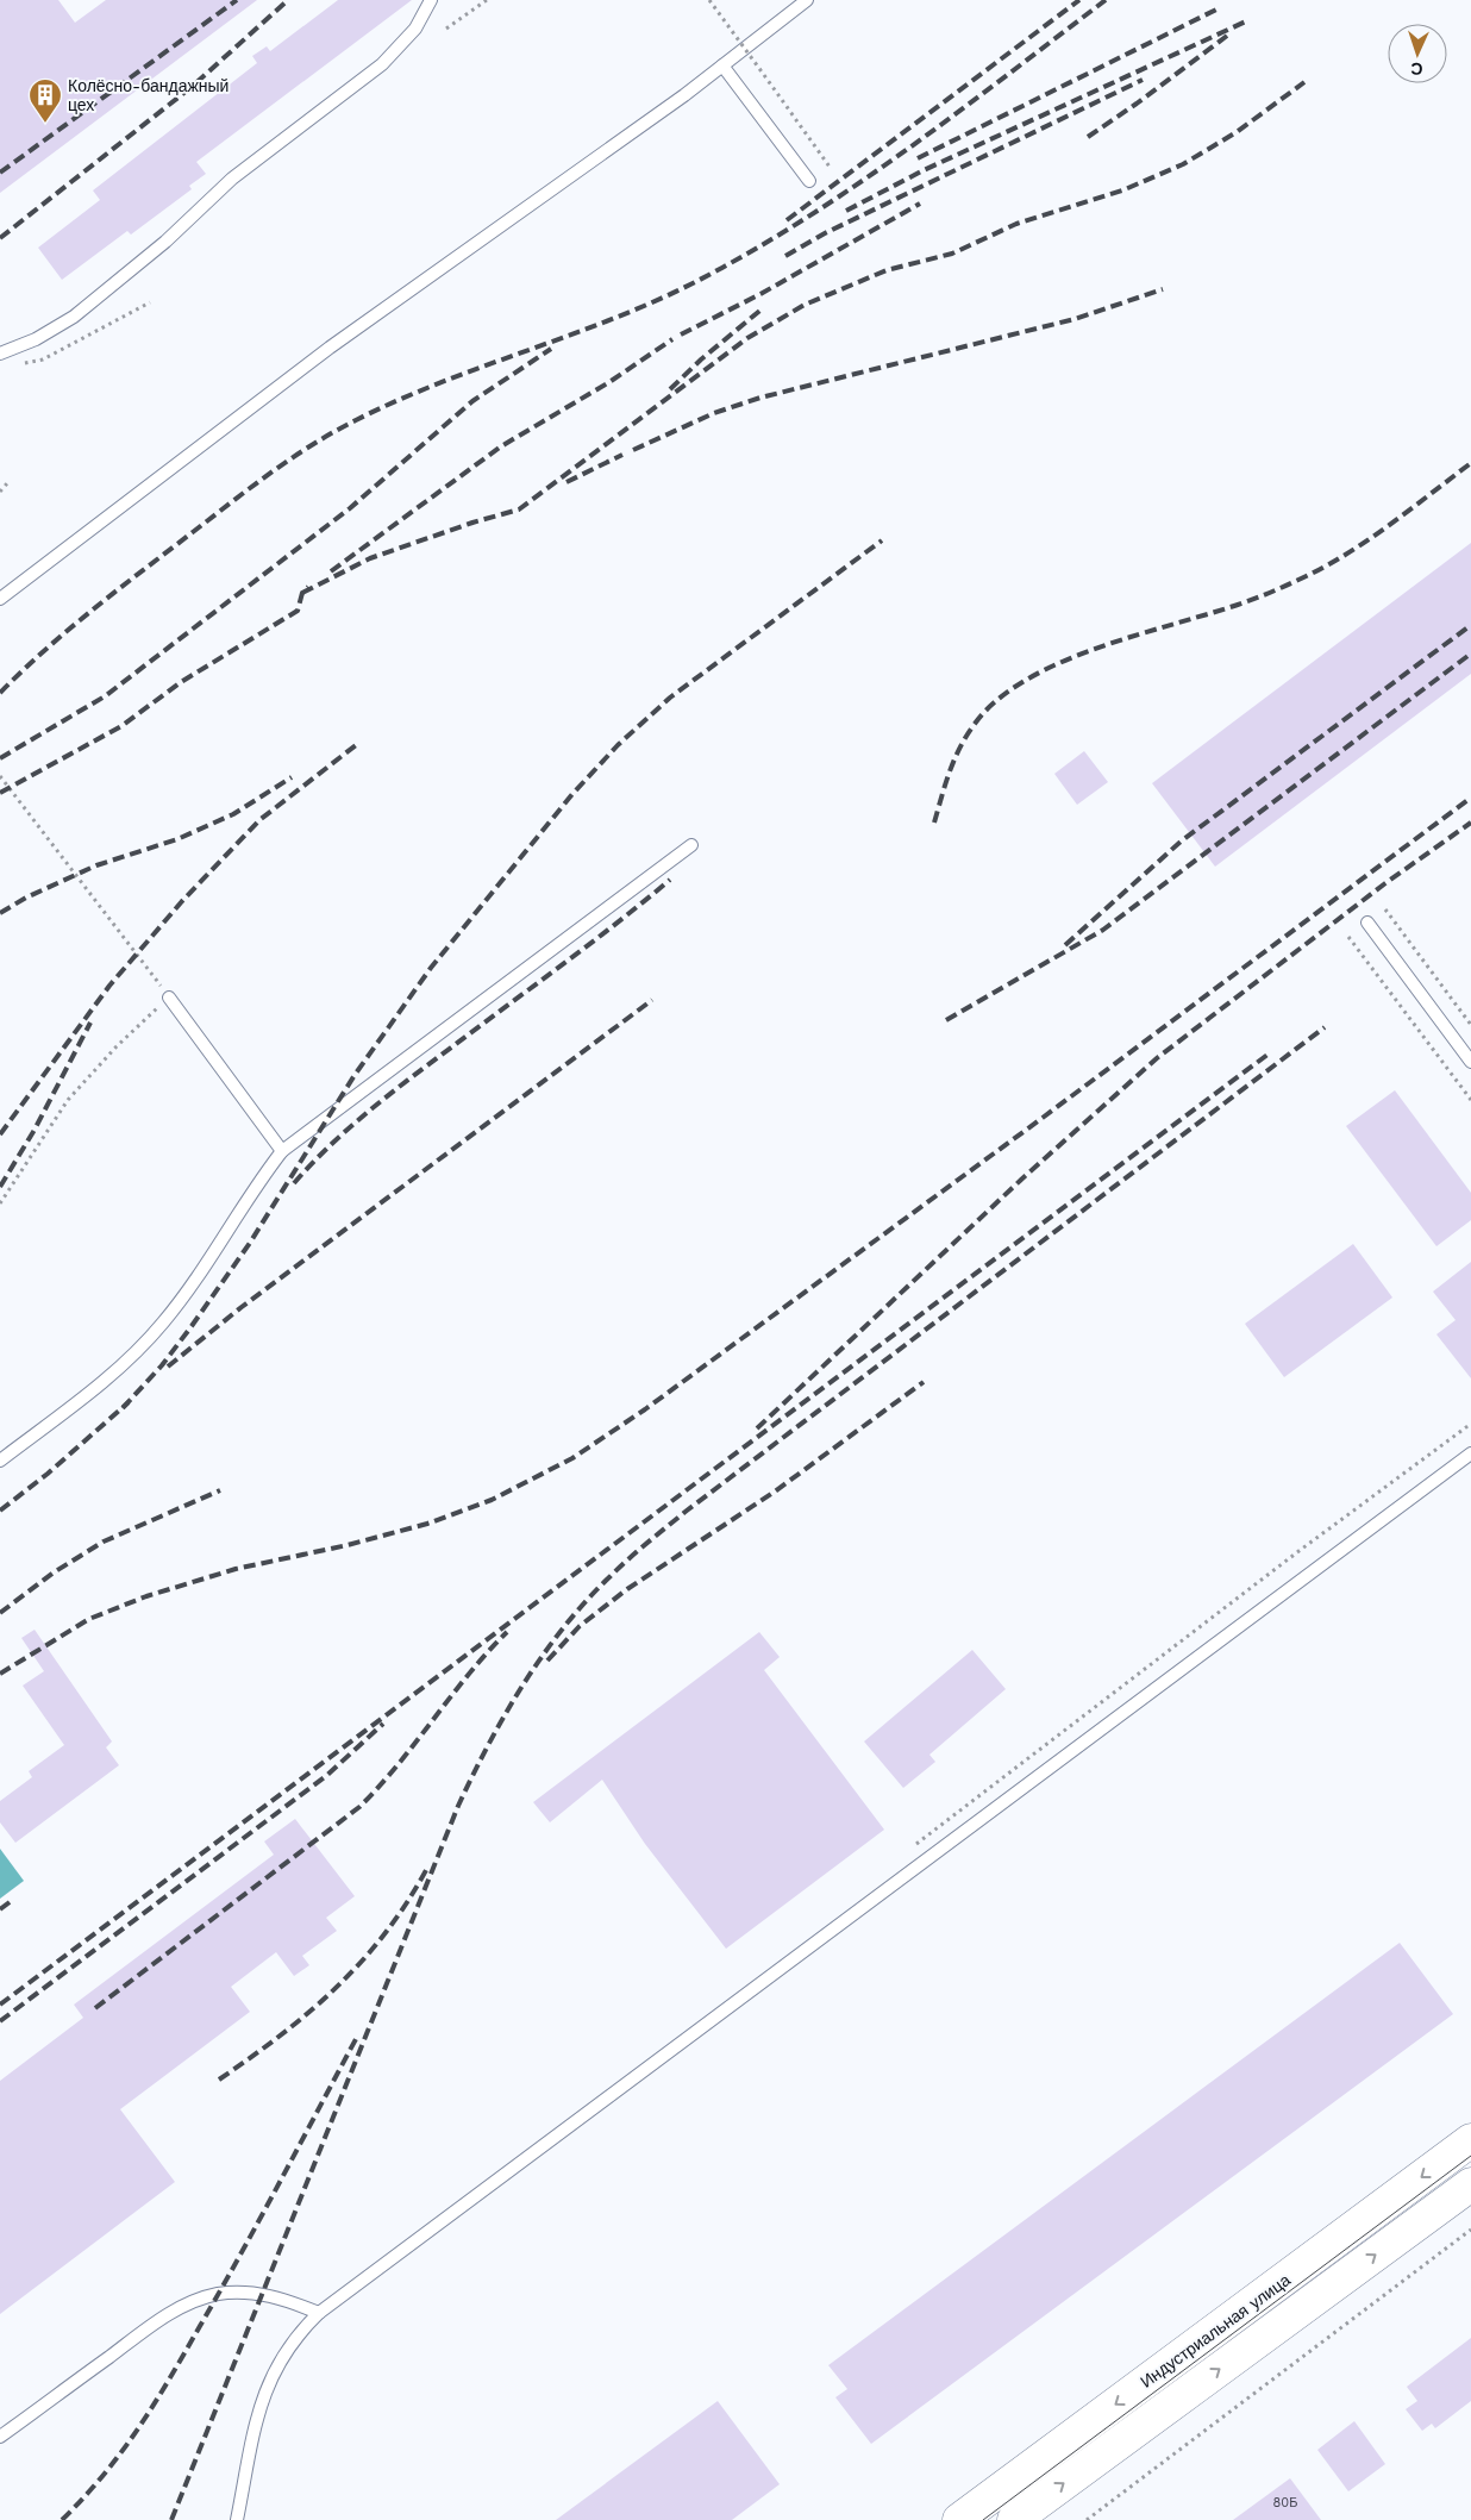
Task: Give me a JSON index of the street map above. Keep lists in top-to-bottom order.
{
  "streets": {
    "main road": ["Индустриальная улица"]
  },
  "places": {
    "building": ["Колёсно-бандажный цех"]
  },
  "house_numbers": ["80Б"],
  "north": "bottom"
}
